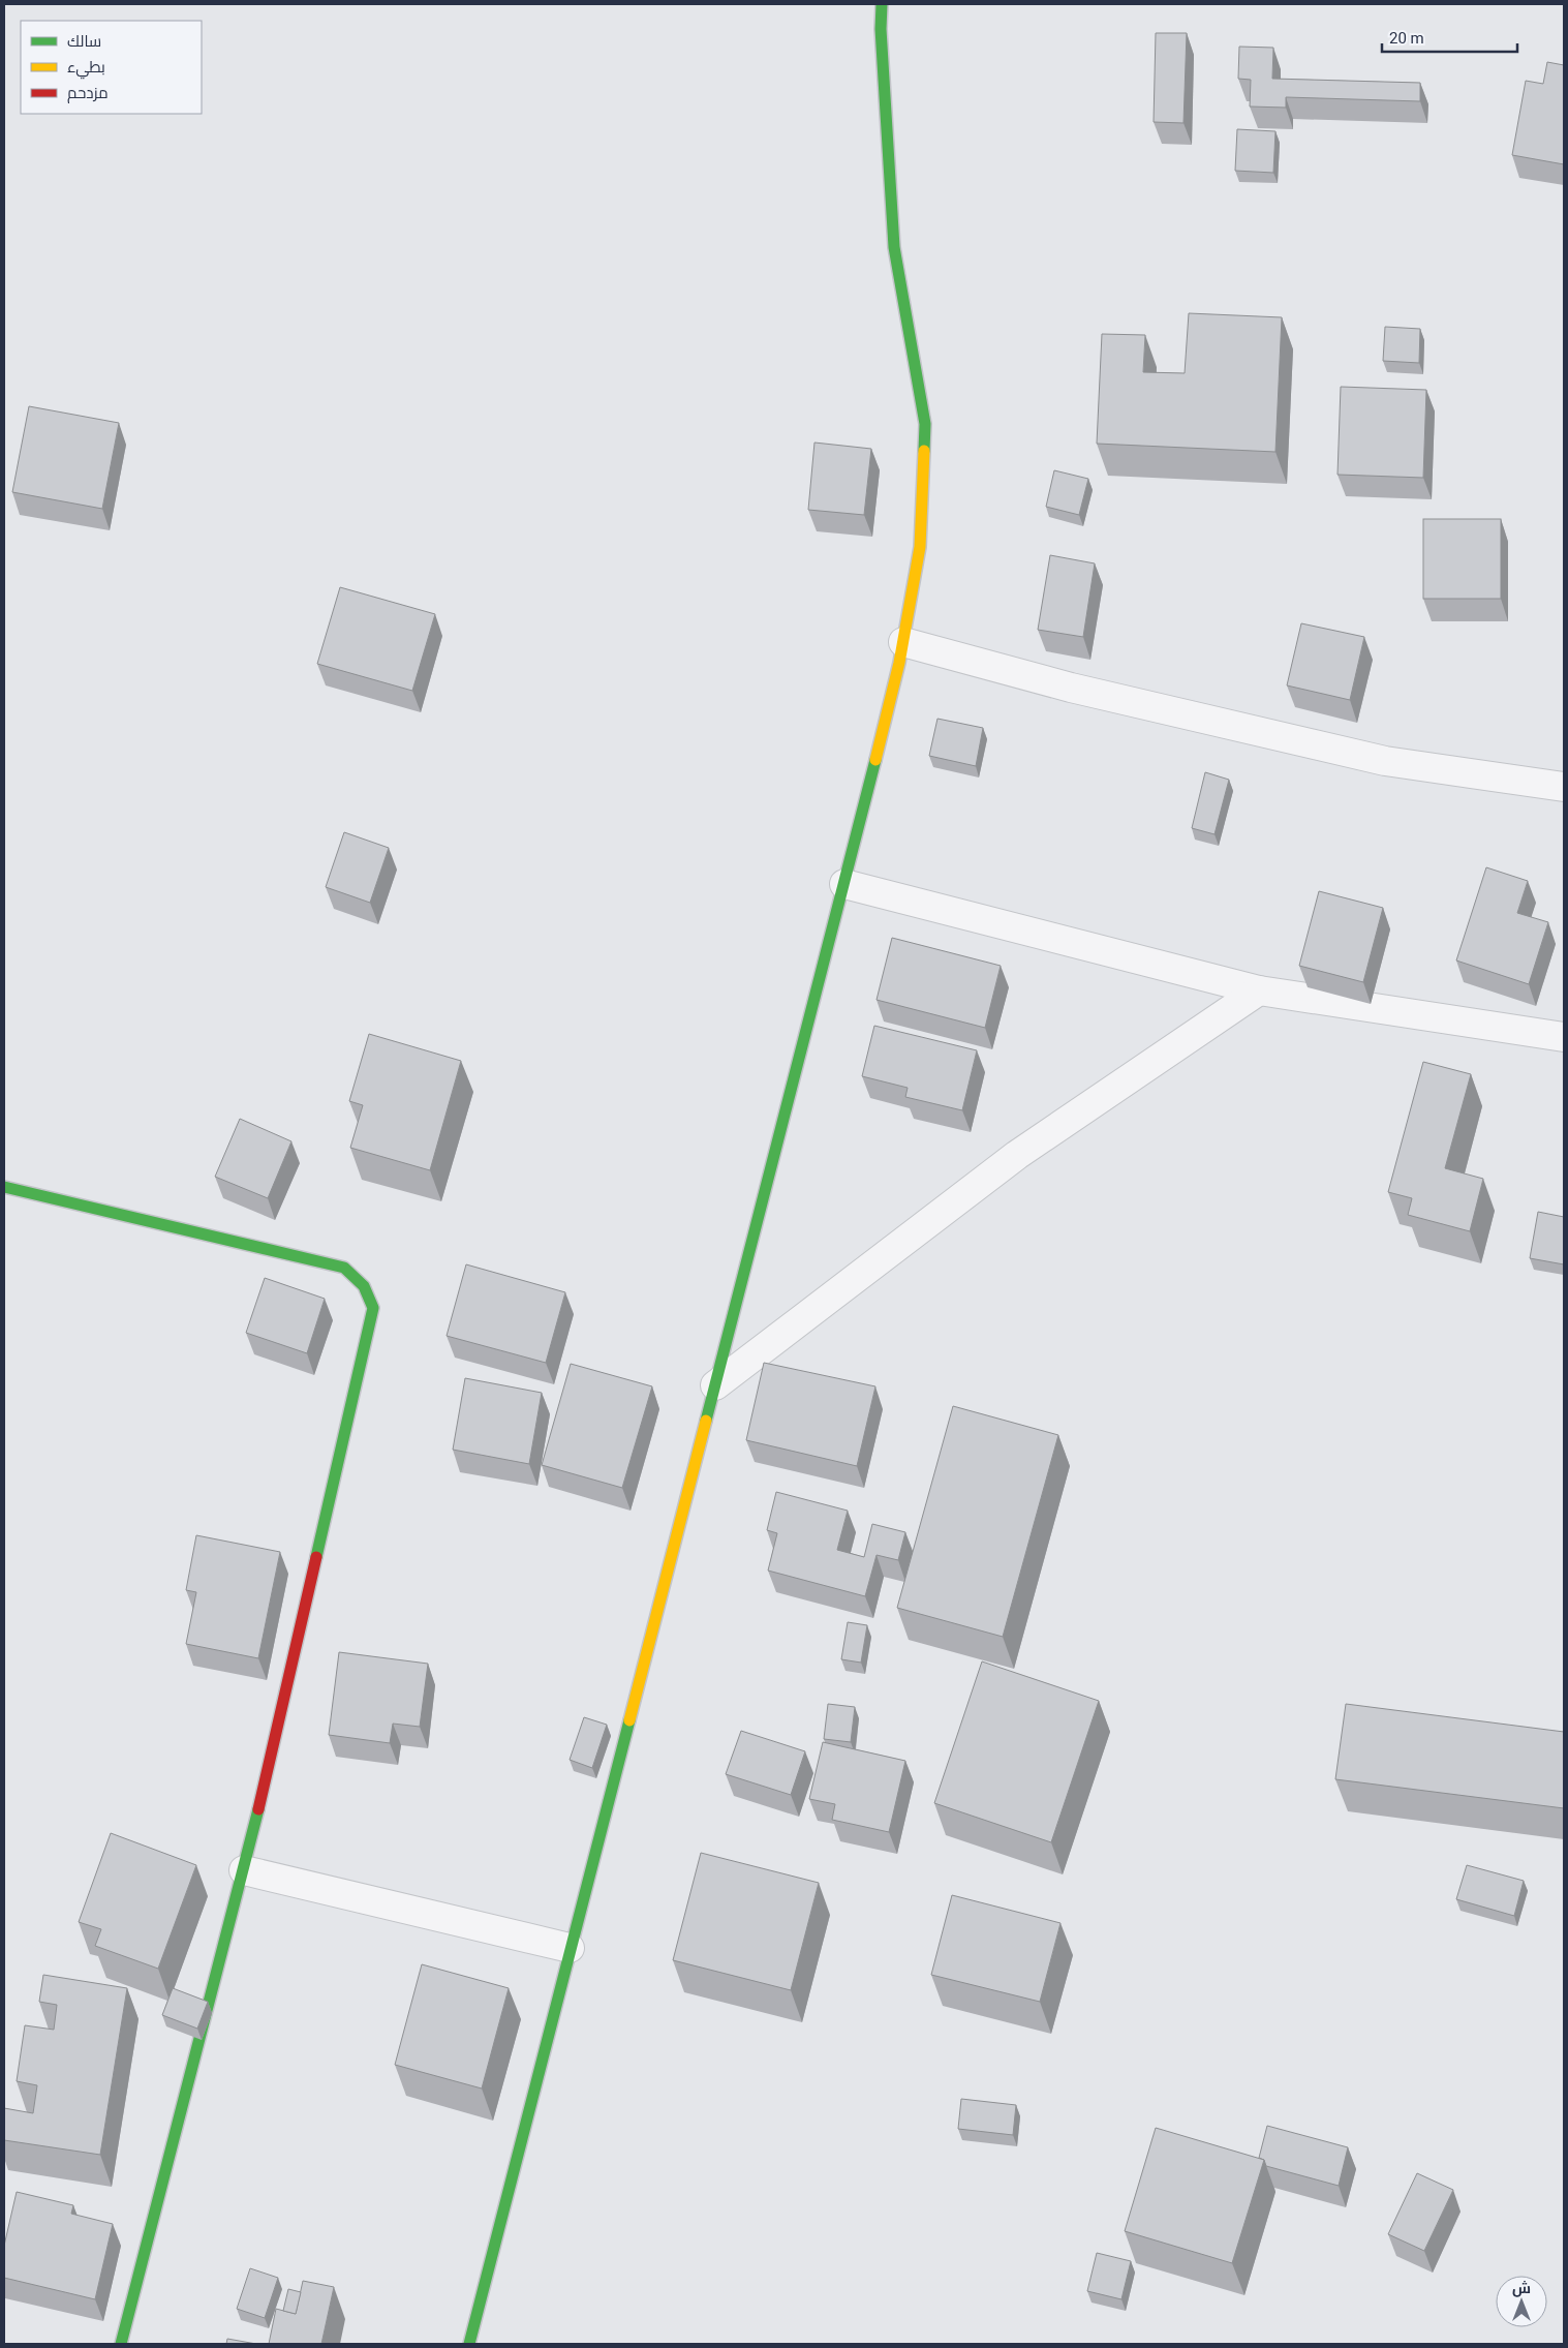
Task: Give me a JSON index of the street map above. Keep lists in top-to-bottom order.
{
  "legend": ["سالك", "بطيء", "مزدحم"],
  "scale_bar": "20 m",
  "north": "top"
}
